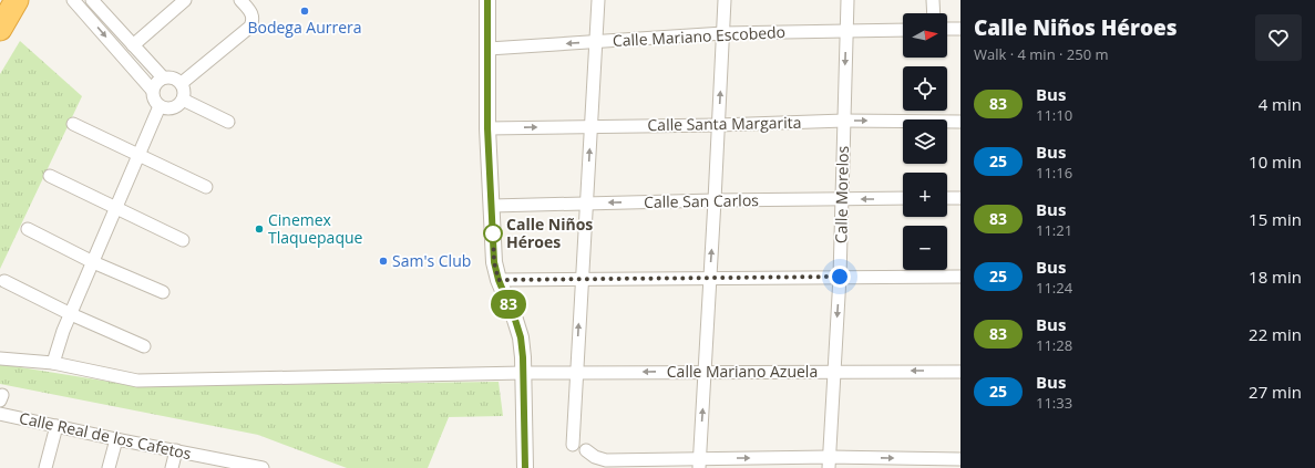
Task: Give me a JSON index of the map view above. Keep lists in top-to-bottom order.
{
  "streets": {
    "street": [
      "Calle Mariano Escobedo",
      "Calle Santa Margarita",
      "Calle Morelos",
      "Calle San Carlos",
      "Calle Mariano Azuela",
      "Calle Real de los Cafetos"
    ]
  },
  "crossings": [
    ["Calle Mariano Escobedo", "Calle Morelos"],
    ["Calle Santa Margarita", "Calle Morelos"],
    ["Calle Morelos", "Calle San Carlos"],
    ["Calle Morelos", "Calle Mariano Azuela"]
  ],
  "one_way": ["Calle Santa Margarita", "Calle Morelos"],
  "places": [
    "Bodega Aurrera",
    "Cinemex Tlaquepaque",
    "Calle Niños Héroes",
    "Sam's Club"
  ],
  "lines": ["bus line 83"],
  "north": "right",
  "page": {
    "on_map": "83",
    "heading": ["Calle Niños Héroes", "Walk · 4 min · 250 m"],
    "map_buttons": ["+", "−"],
    "list": [
      {
        "mark": "83",
        "name": "Bus",
        "note": "11:10",
        "value": "4 min"
      },
      {
        "mark": "25",
        "name": "Bus",
        "note": "11:16",
        "value": "10 min"
      },
      {
        "mark": "83",
        "name": "Bus",
        "note": "11:21",
        "value": "15 min"
      },
      {
        "mark": "25",
        "name": "Bus",
        "note": "11:24",
        "value": "18 min"
      },
      {
        "mark": "83",
        "name": "Bus",
        "note": "11:28",
        "value": "22 min"
      },
      {
        "mark": "25",
        "name": "Bus",
        "note": "11:33",
        "value": "27 min"
      }
    ]
  }
}
